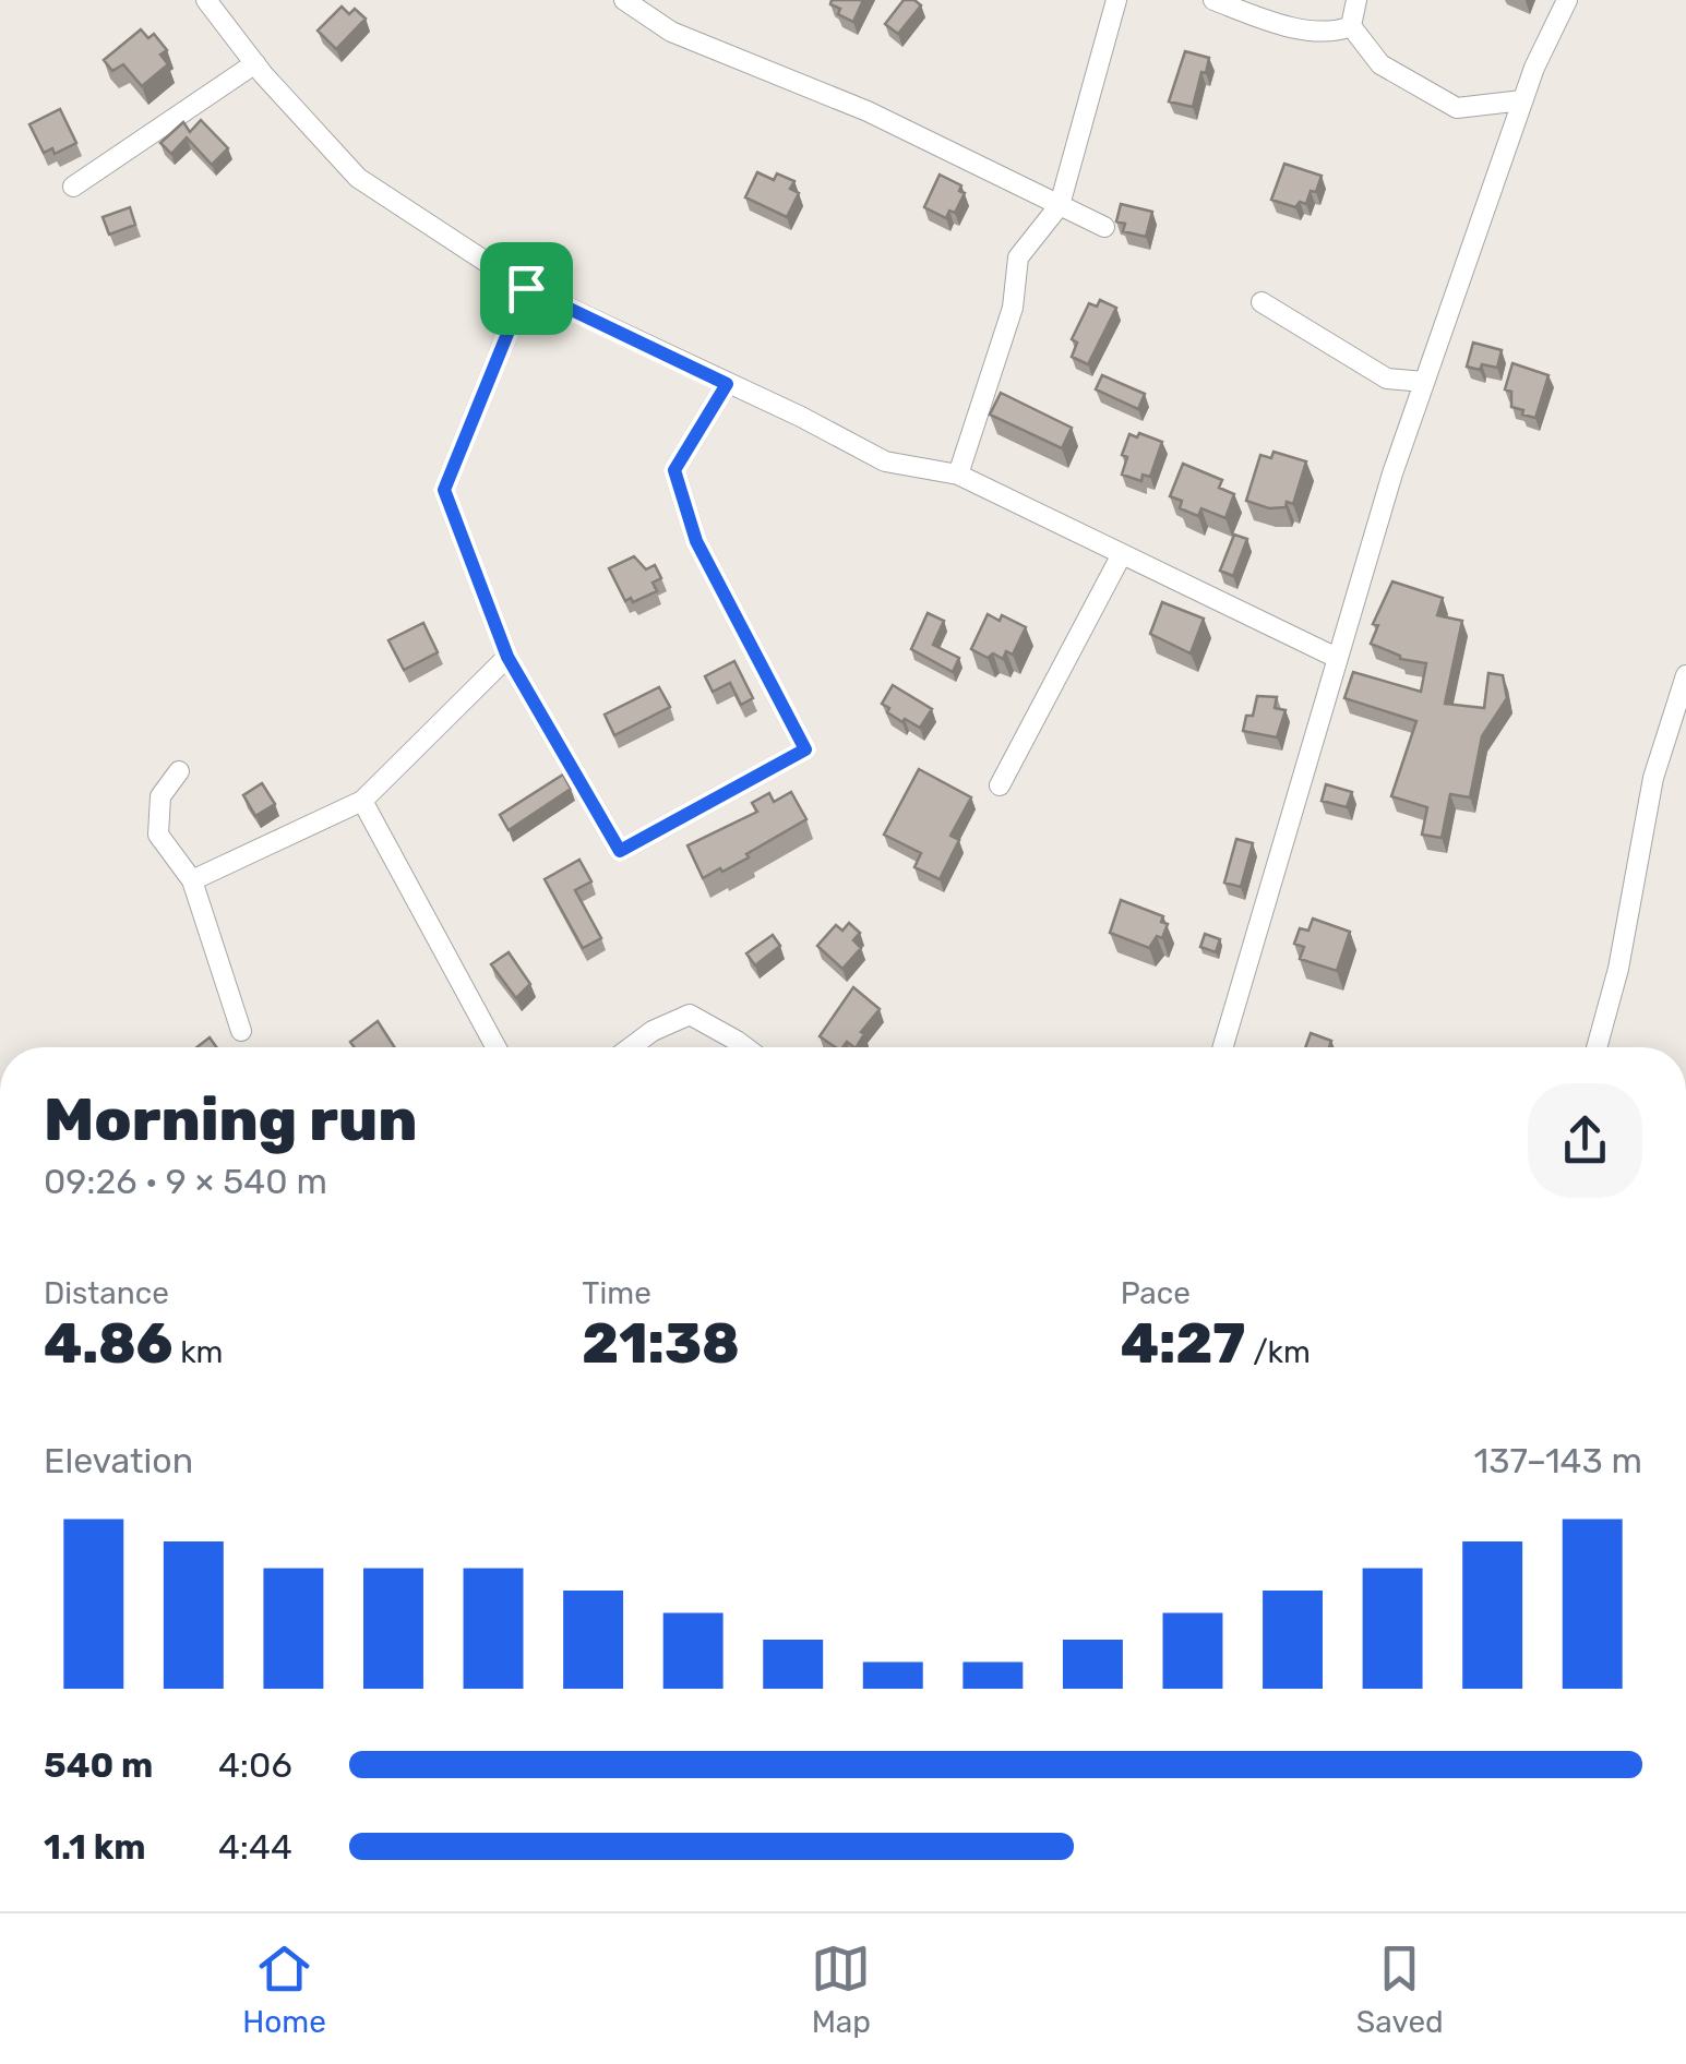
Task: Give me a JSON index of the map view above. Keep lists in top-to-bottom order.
{
  "page": {
    "heading": ["Morning run", "09:26 · 9 × 540 m"],
    "stats": [
      ["Distance", "4.86 km"],
      ["Time", "21:38"],
      ["Pace", "4:27 /km"]
    ],
    "chart": ["Elevation", "137–143 m"],
    "list": [
      {
        "name": "540 m",
        "note": "4:06"
      },
      {
        "name": "1.1 km",
        "note": "4:44"
      }
    ],
    "tabs": ["Home", "Map", "Saved"]
  }
}
